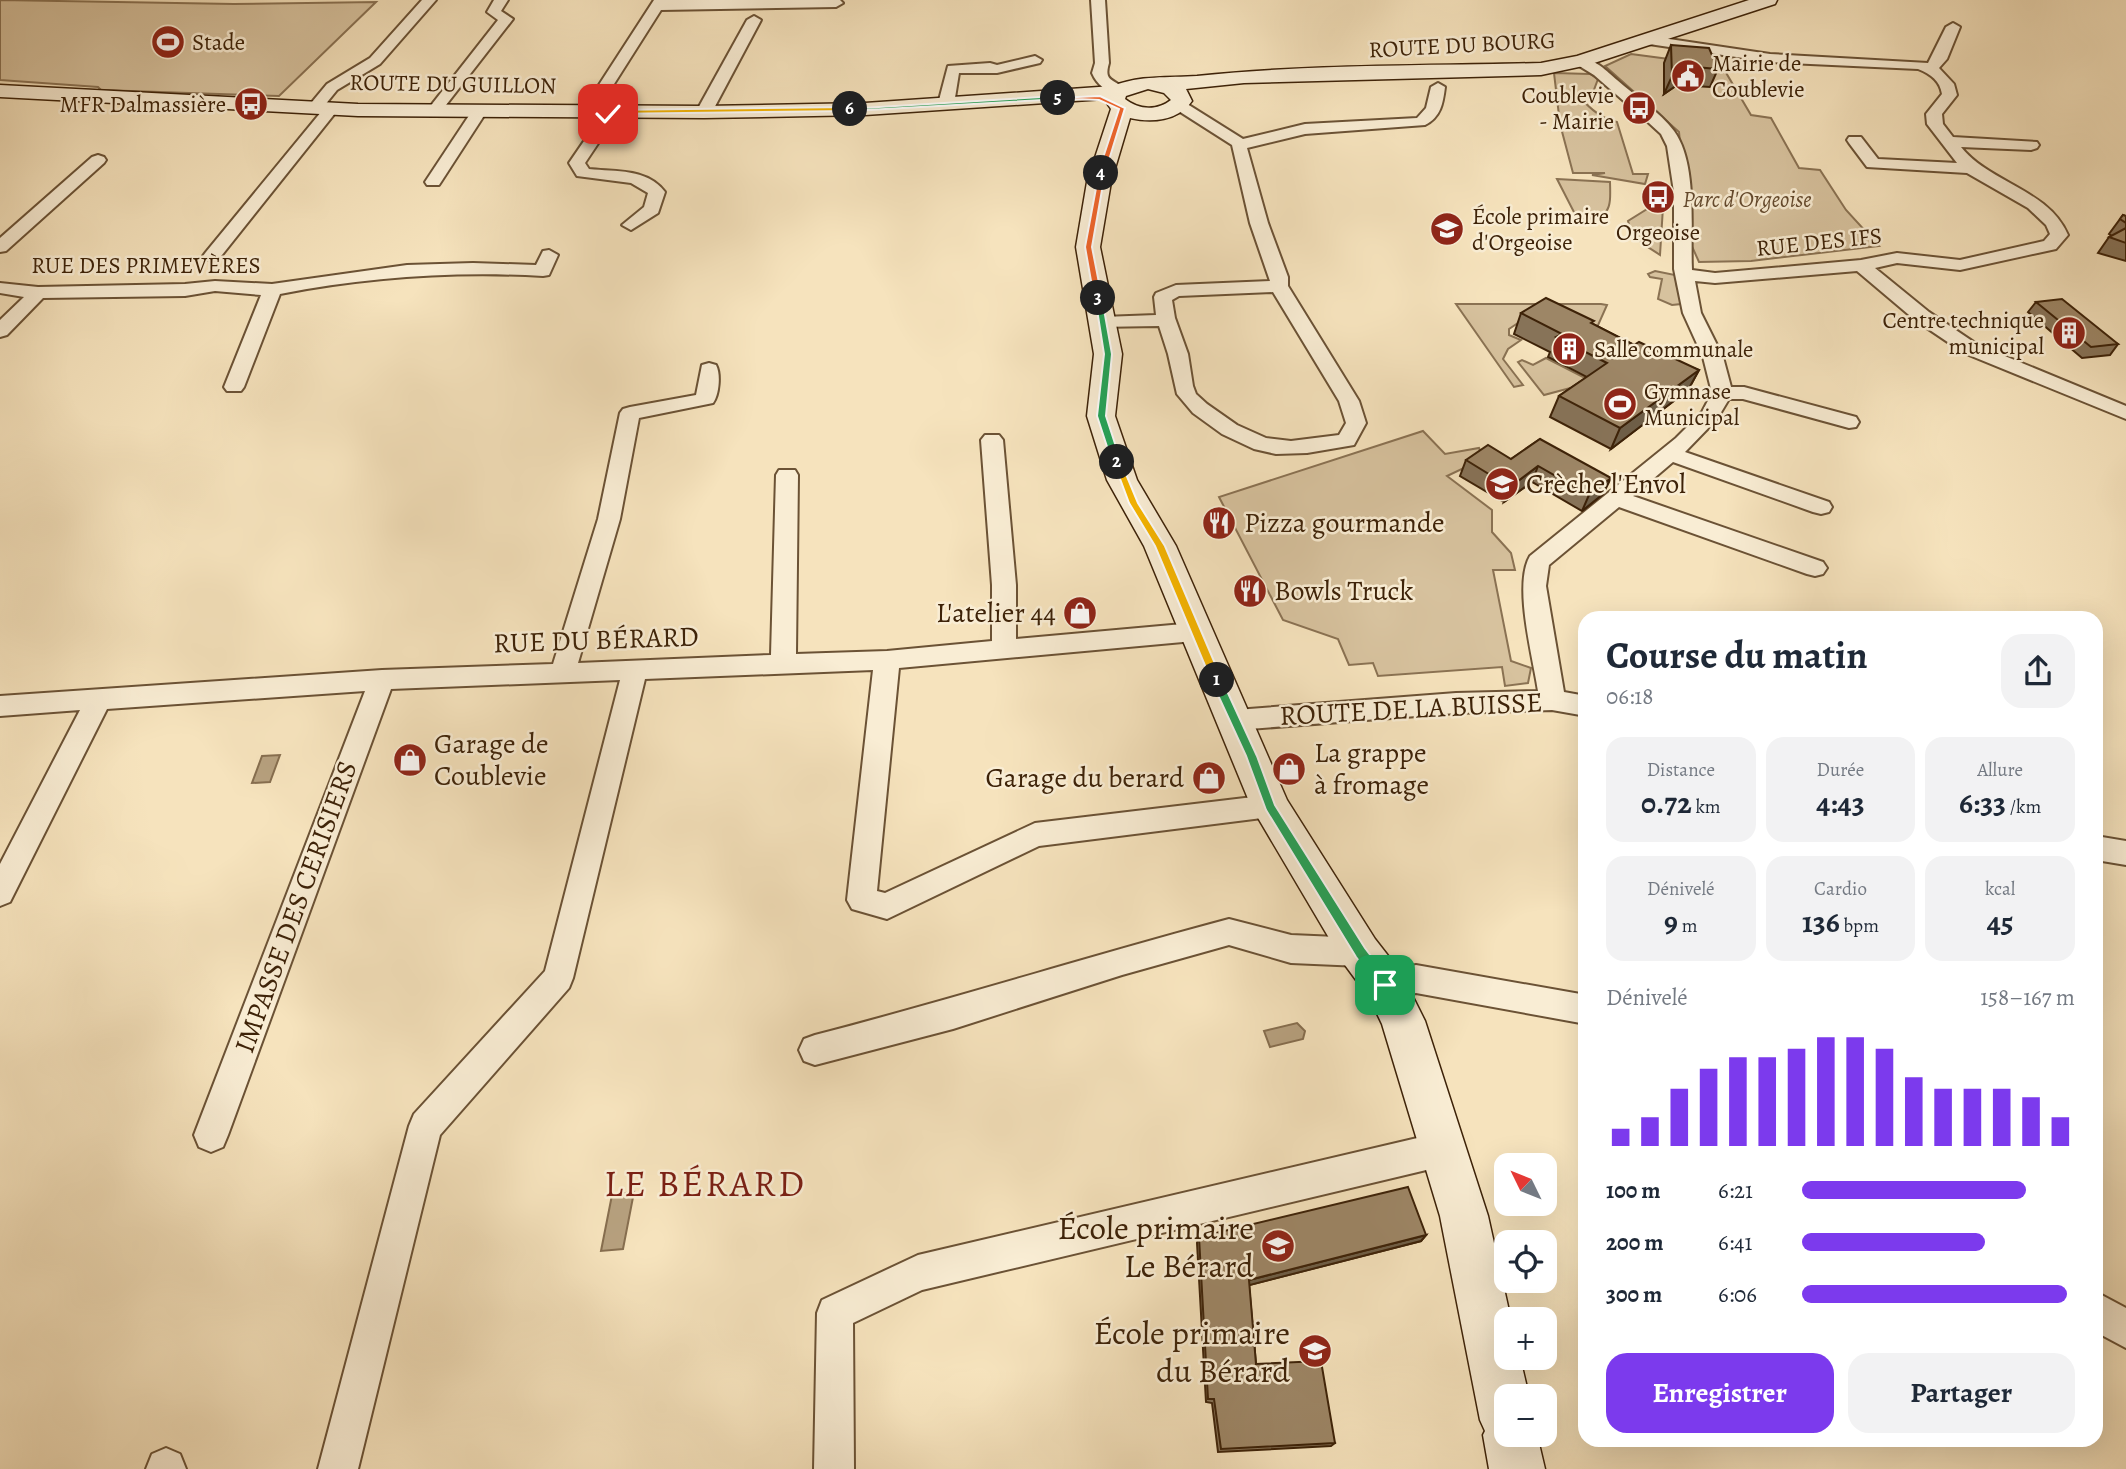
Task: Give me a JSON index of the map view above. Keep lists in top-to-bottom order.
{
  "streets": {
    "main road": ["ROUTE DU BOURG", "ROUTE DU GUILLON"],
    "street": [
      "RUE DES IFS",
      "RUE DES PRIMEVÈRES",
      "RUE DU BÉRARD",
      "ROUTE DE LA BUISSE",
      "IMPASSE DES CERISIERS"
    ]
  },
  "crossings": [
    ["RUE DU BÉRARD", "IMPASSE DES CERISIERS"]
  ],
  "districts": ["LE BÉRARD"],
  "parks": ["Parc d'Orgeoise"],
  "places": {
    "sports": ["Stade", "Gymnase Municipal"],
    "public building": ["Mairie de Coublevie"],
    "bus stop": ["MFR Dalmassière", "Coublevie - Mairie", "Orgeoise"],
    "school or university": [
      "École primaire d'Orgeoise",
      "Crèche l'Envol",
      "École primaire Le Bérard",
      "École primaire du Bérard"
    ],
    "building": ["Centre technique municipal", "Salle communale"],
    "restaurant": ["Pizza gourmande", "Bowls Truck"],
    "shop": [
      "L'atelier 44",
      "Garage de Coublevie",
      "La grappe à fromage",
      "Garage du berard"
    ]
  },
  "north": "top left",
  "page": {
    "pins": [
      "5",
      "6",
      "4",
      "3",
      "2",
      "1"
    ],
    "heading": ["Course du matin", "06:18"],
    "stats": [
      ["Distance", "0.72 km"],
      ["Durée", "4:43"],
      ["Allure", "6:33 /km"],
      ["Dénivelé", "9 m"],
      ["Cardio", "136 bpm"],
      ["kcal", "45"]
    ],
    "chart": ["Dénivelé", "158–167 m"],
    "map_buttons": ["+", "−"],
    "list": [
      {
        "name": "100 m",
        "note": "6:21"
      },
      {
        "name": "200 m",
        "note": "6:41"
      },
      {
        "name": "300 m",
        "note": "6:06"
      }
    ],
    "buttons": ["Enregistrer", "Partager"]
  }
}
